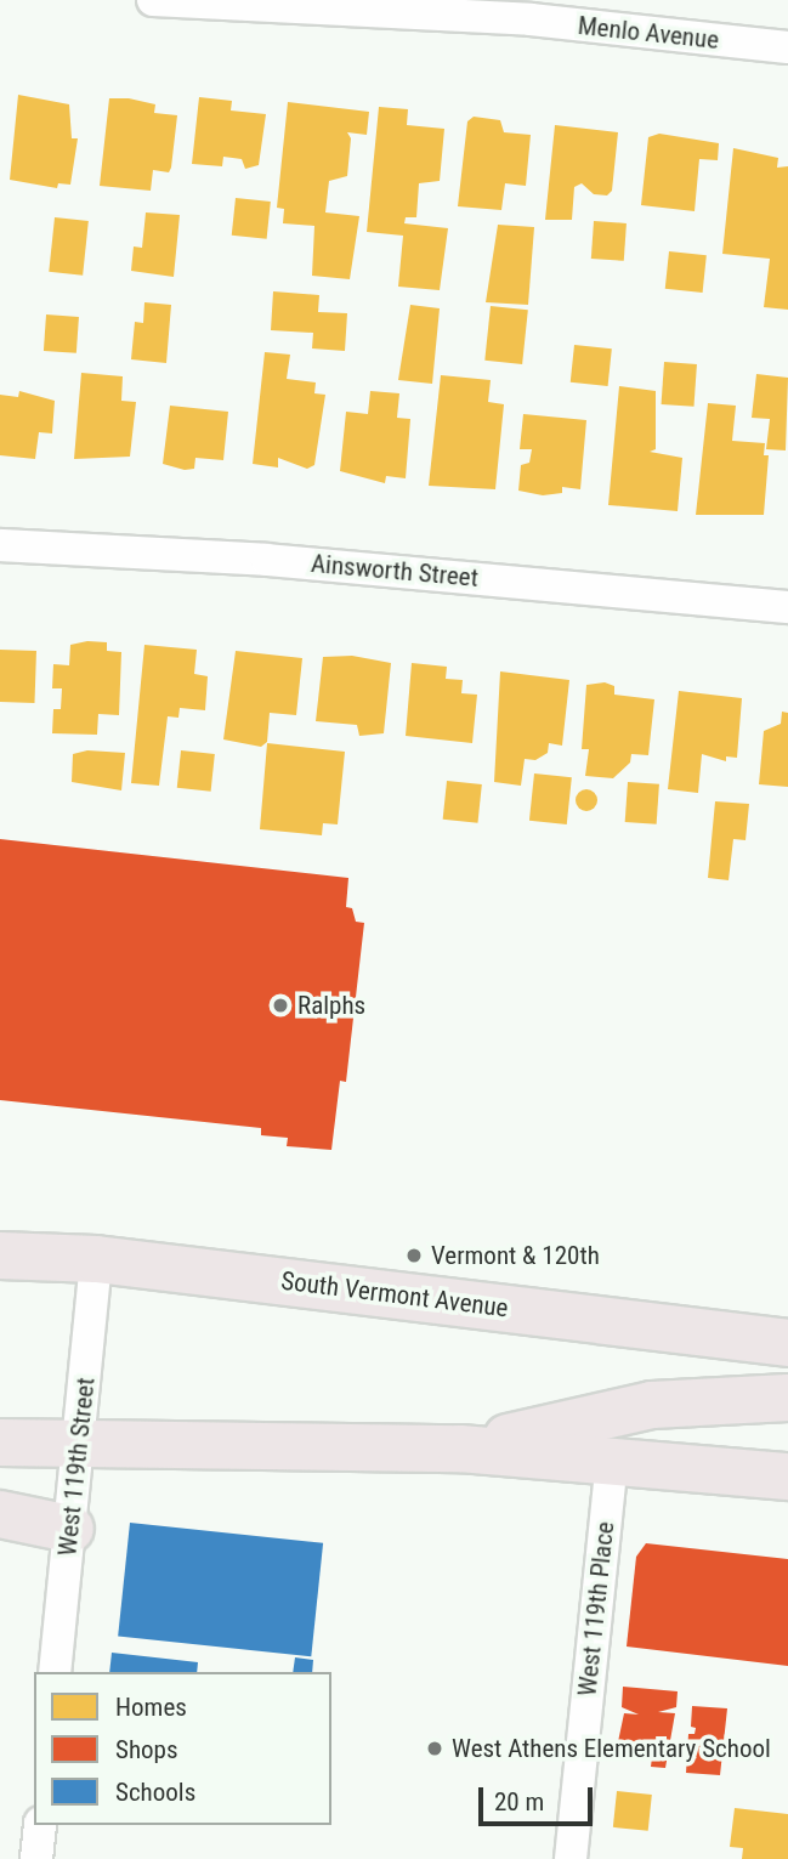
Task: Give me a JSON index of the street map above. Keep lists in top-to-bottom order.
{
  "streets": {
    "main road": ["South Vermont Avenue"],
    "street": [
      "Menlo Avenue",
      "Ainsworth Street",
      "West 119th Street",
      "West 119th Place"
    ]
  },
  "crossings": [
    ["South Vermont Avenue", "West 119th Street"]
  ],
  "places": ["Ralphs", "Vermont & 120th", "West Athens Elementary School"],
  "legend": ["Homes", "Shops", "Schools"],
  "scale_bar": "20 m"
}
